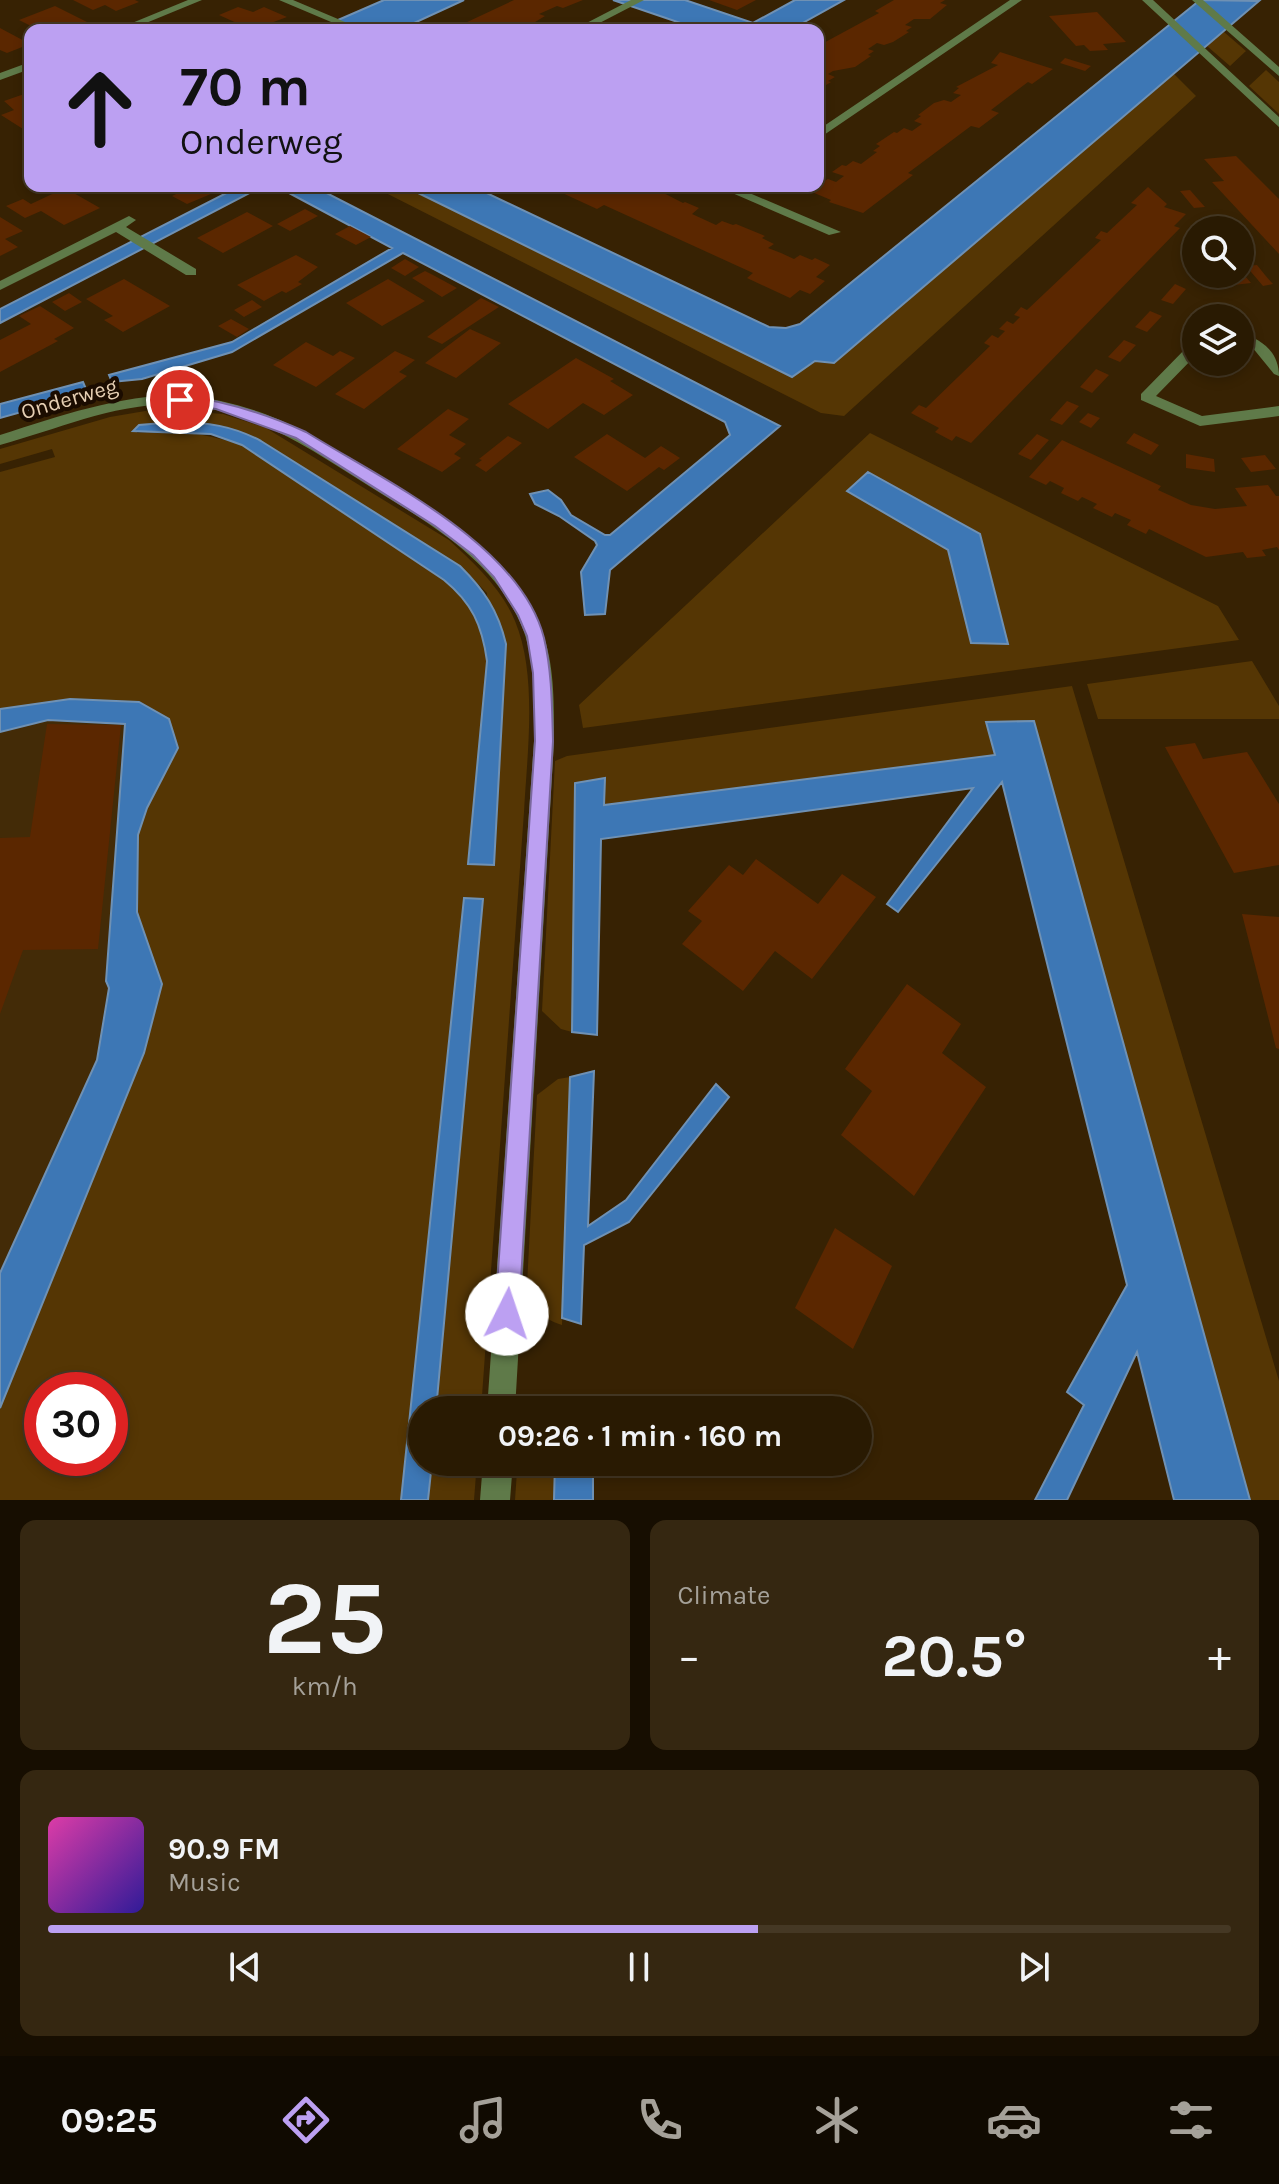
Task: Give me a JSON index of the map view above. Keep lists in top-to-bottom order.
{
  "streets": {
    "street": ["Onderweg"]
  },
  "page": {
    "turn": ["70 m", "Onderweg"],
    "limit": "30",
    "trip": "09:26 · 1 min · 160 m",
    "tile": [
      ["25", "km/h"],
      "Climate"
    ],
    "heat": ["−", "20.5°", "+"],
    "song": ["90.9 FM", "Music"],
    "tabs": "09:25"
  }
}
